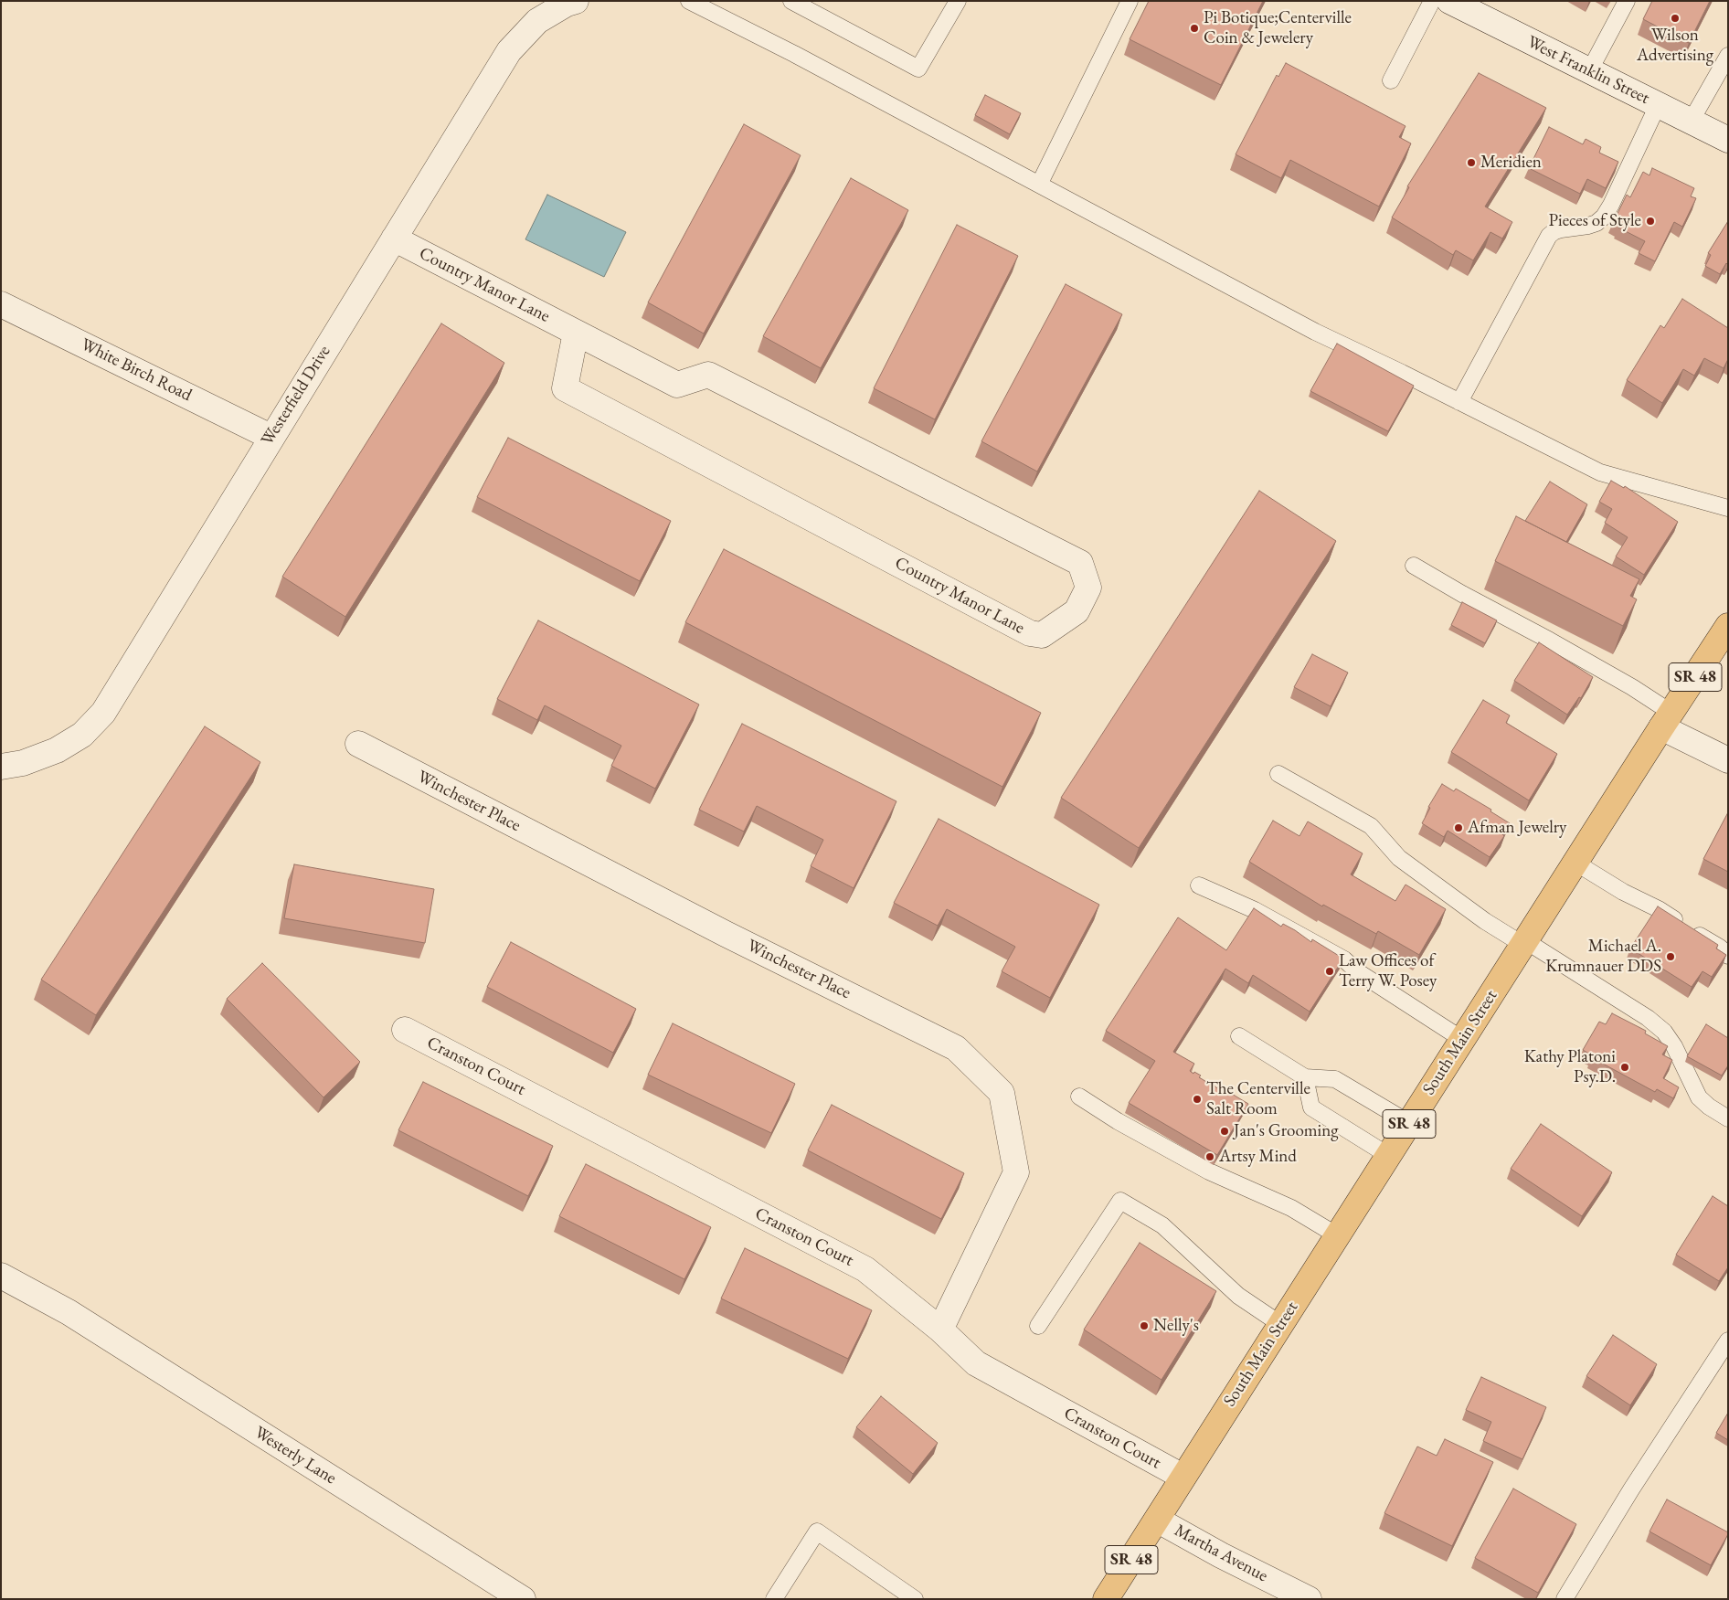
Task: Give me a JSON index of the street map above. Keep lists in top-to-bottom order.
{
  "streets": {
    "main road": ["SR 48", "South Main Street"],
    "street": [
      "West Franklin Street",
      "Country Manor Lane",
      "White Birch Road",
      "Westerfield Drive",
      "Winchester Place",
      "Cranston Court",
      "Westerly Lane",
      "Martha Avenue"
    ]
  },
  "crossings": [
    ["Country Manor Lane", "Westerfield Drive"],
    ["White Birch Road", "Westerfield Drive"],
    ["Winchester Place", "Cranston Court"],
    ["South Main Street", "Cranston Court"],
    ["South Main Street", "Martha Avenue"]
  ],
  "places": [
    "Wilson Advertising",
    "Pi Botique;Centerville Coin & Jewelery",
    "Meridien",
    "Pieces of Style",
    "Afman Jewelry",
    "Michael A. Krumnauer DDS",
    "Law Offices of Terry W. Posey",
    "Kathy Platoni Psy.D.",
    "The Centerville Salt Room",
    "Jan's Grooming",
    "Artsy Mind",
    "Nelly's"
  ]
}
